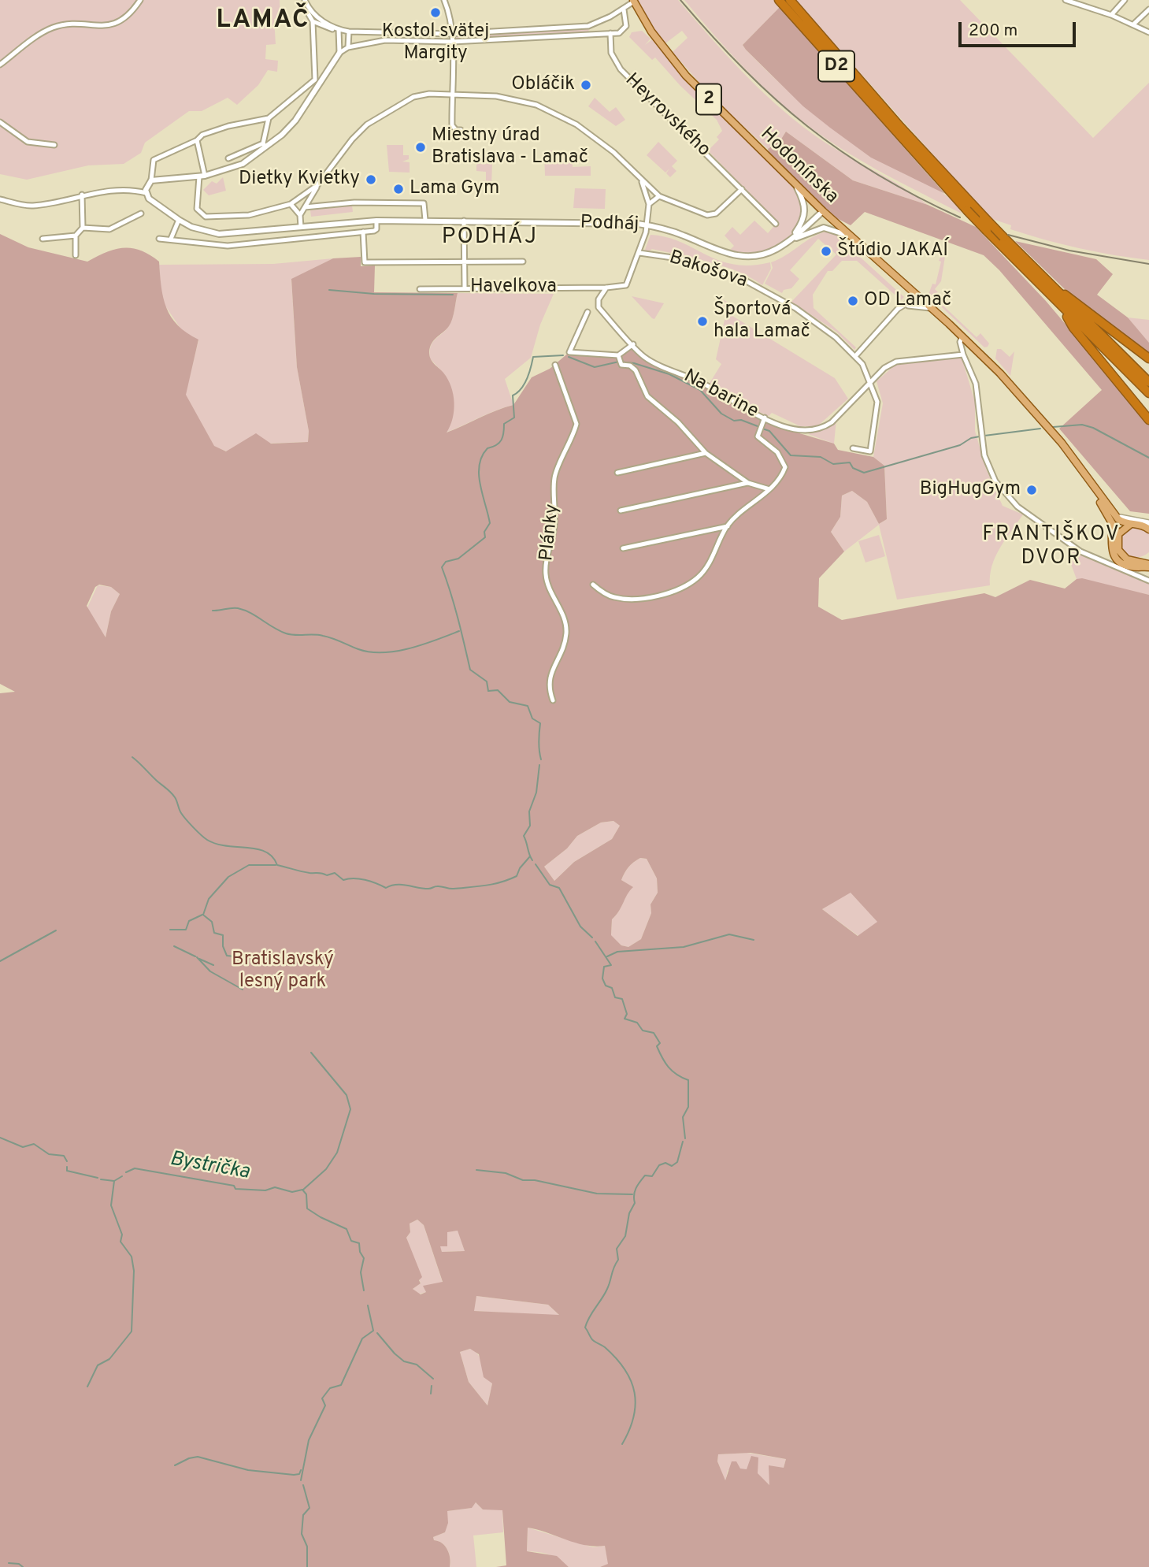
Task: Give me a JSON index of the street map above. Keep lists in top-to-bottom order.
{
  "streets": {
    "highway": ["D2"],
    "main road": ["2", "Hodonínska"],
    "street": [
      "Heyrovského",
      "Podháj",
      "Bakošova",
      "Havelkova",
      "Na barine",
      "Plánky"
    ]
  },
  "crossings": [
    ["Hodonínska", "Podháj"],
    ["Bakošova", "Na barine"],
    ["Havelkova", "Na barine"]
  ],
  "districts": ["LAMAČ", "PODHÁJ", "FRANTIŠKOV DVOR"],
  "water": ["Bystrička"],
  "parks": ["Bratislavský lesný park"],
  "places": [
    "Kostol svätej Margity",
    "Obláčik",
    "Miestny úrad Bratislava - Lamač",
    "Dietky Kvietky",
    "Lama Gym",
    "Štúdio JAKAÍ",
    "OD Lamač",
    "Športová hala Lamač",
    "BigHugGym"
  ],
  "scale_bar": "200 m"
}
